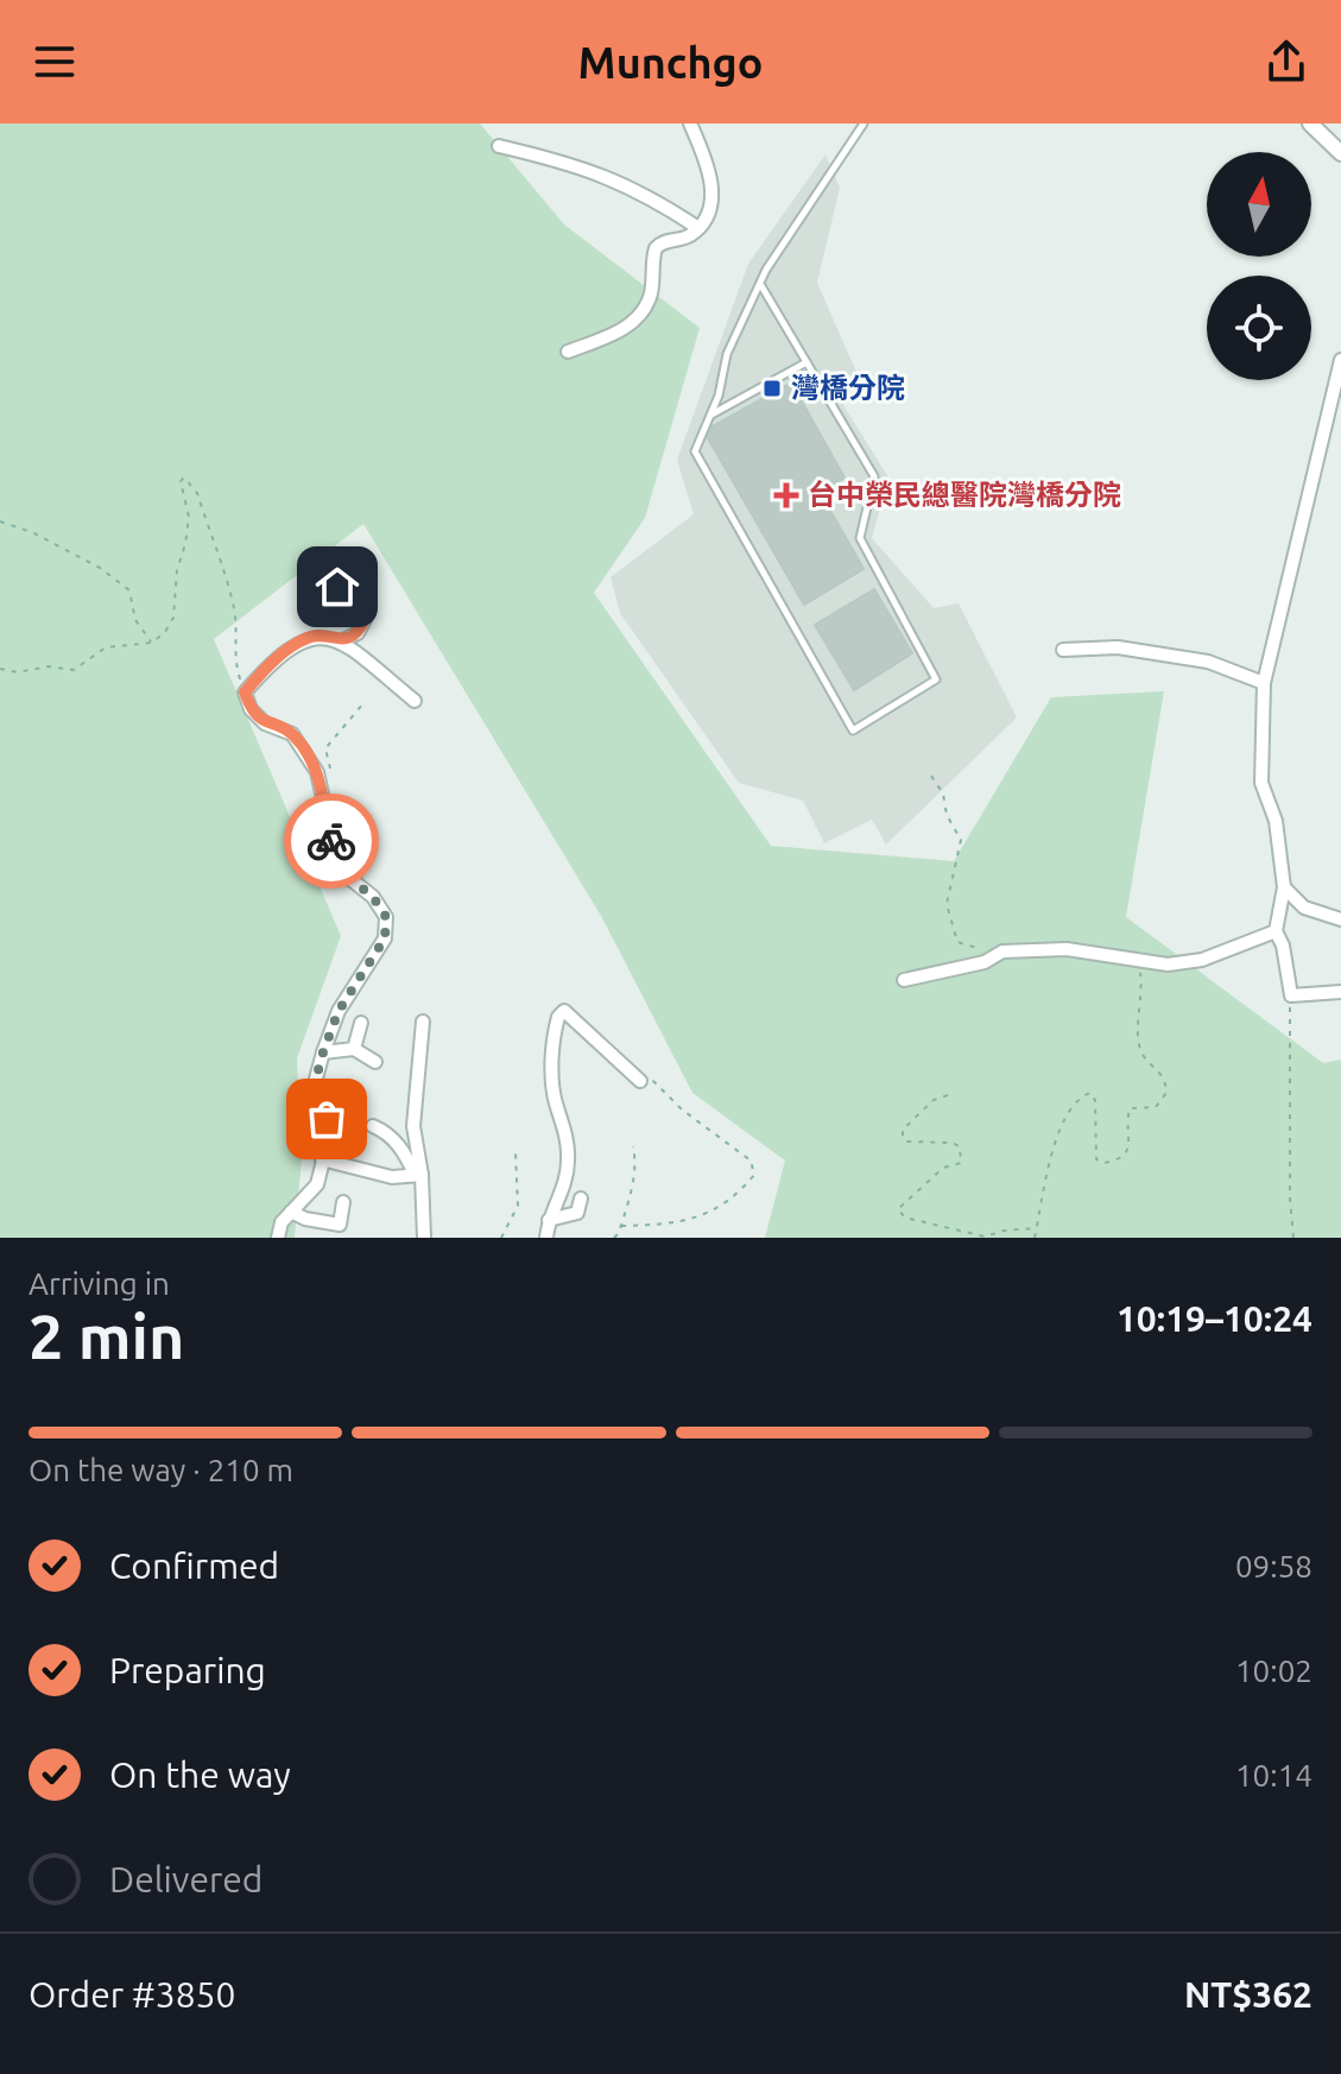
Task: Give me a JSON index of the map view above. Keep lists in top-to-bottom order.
{
  "places": {
    "transit": ["灣橋分院"],
    "health": ["台中榮民總醫院灣橋分院"]
  },
  "north": "top",
  "page": {
    "header": "Munchgo",
    "heading": ["2 min", "Arriving in", "10:19–10:24"],
    "panel": ["Order #3850", "NT$362"],
    "bar": "On the way · 210 m",
    "list": [
      ["Confirmed", "09:58"],
      ["Preparing", "10:02"],
      ["On the way", "10:14"],
      "Delivered"
    ]
  }
}
